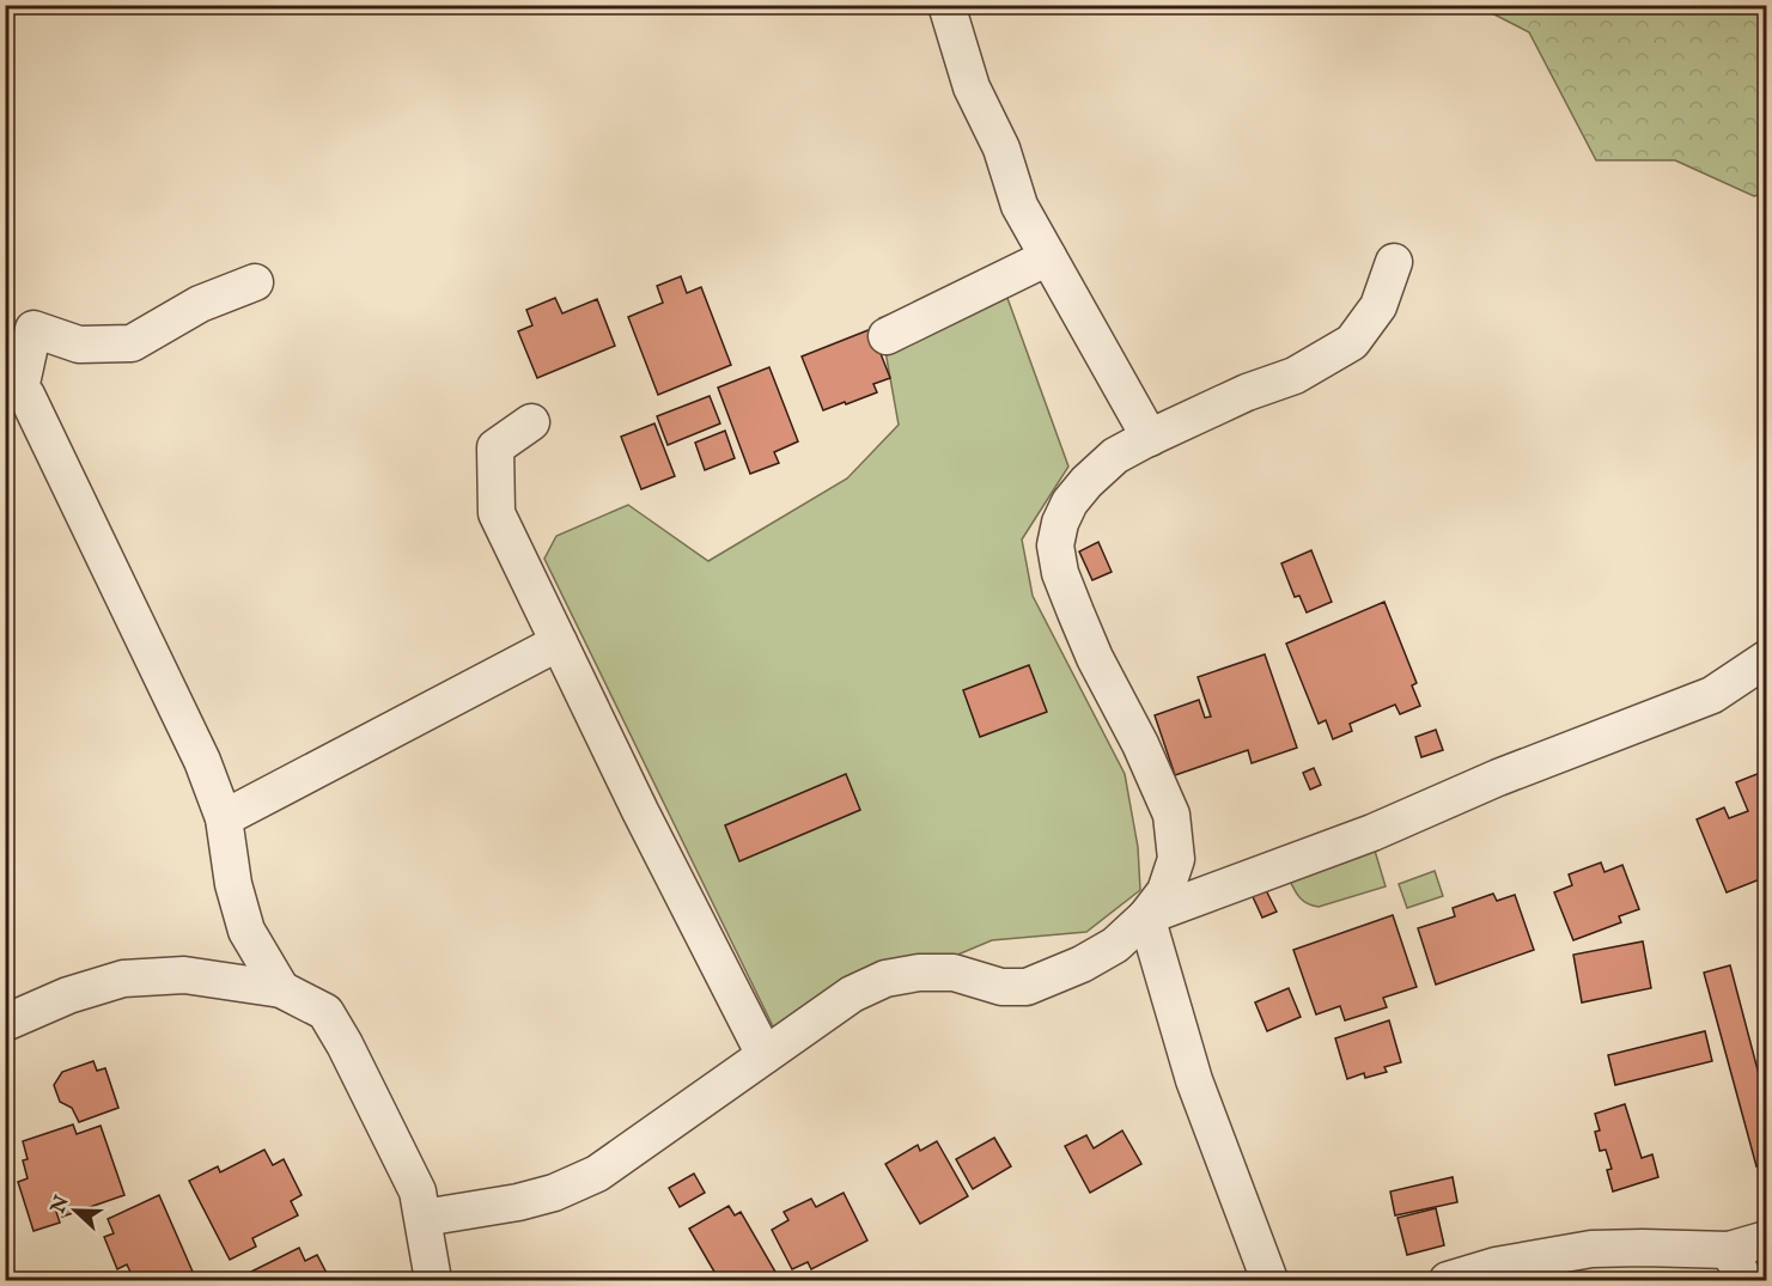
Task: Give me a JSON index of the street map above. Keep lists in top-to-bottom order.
{
  "north": "left"
}
